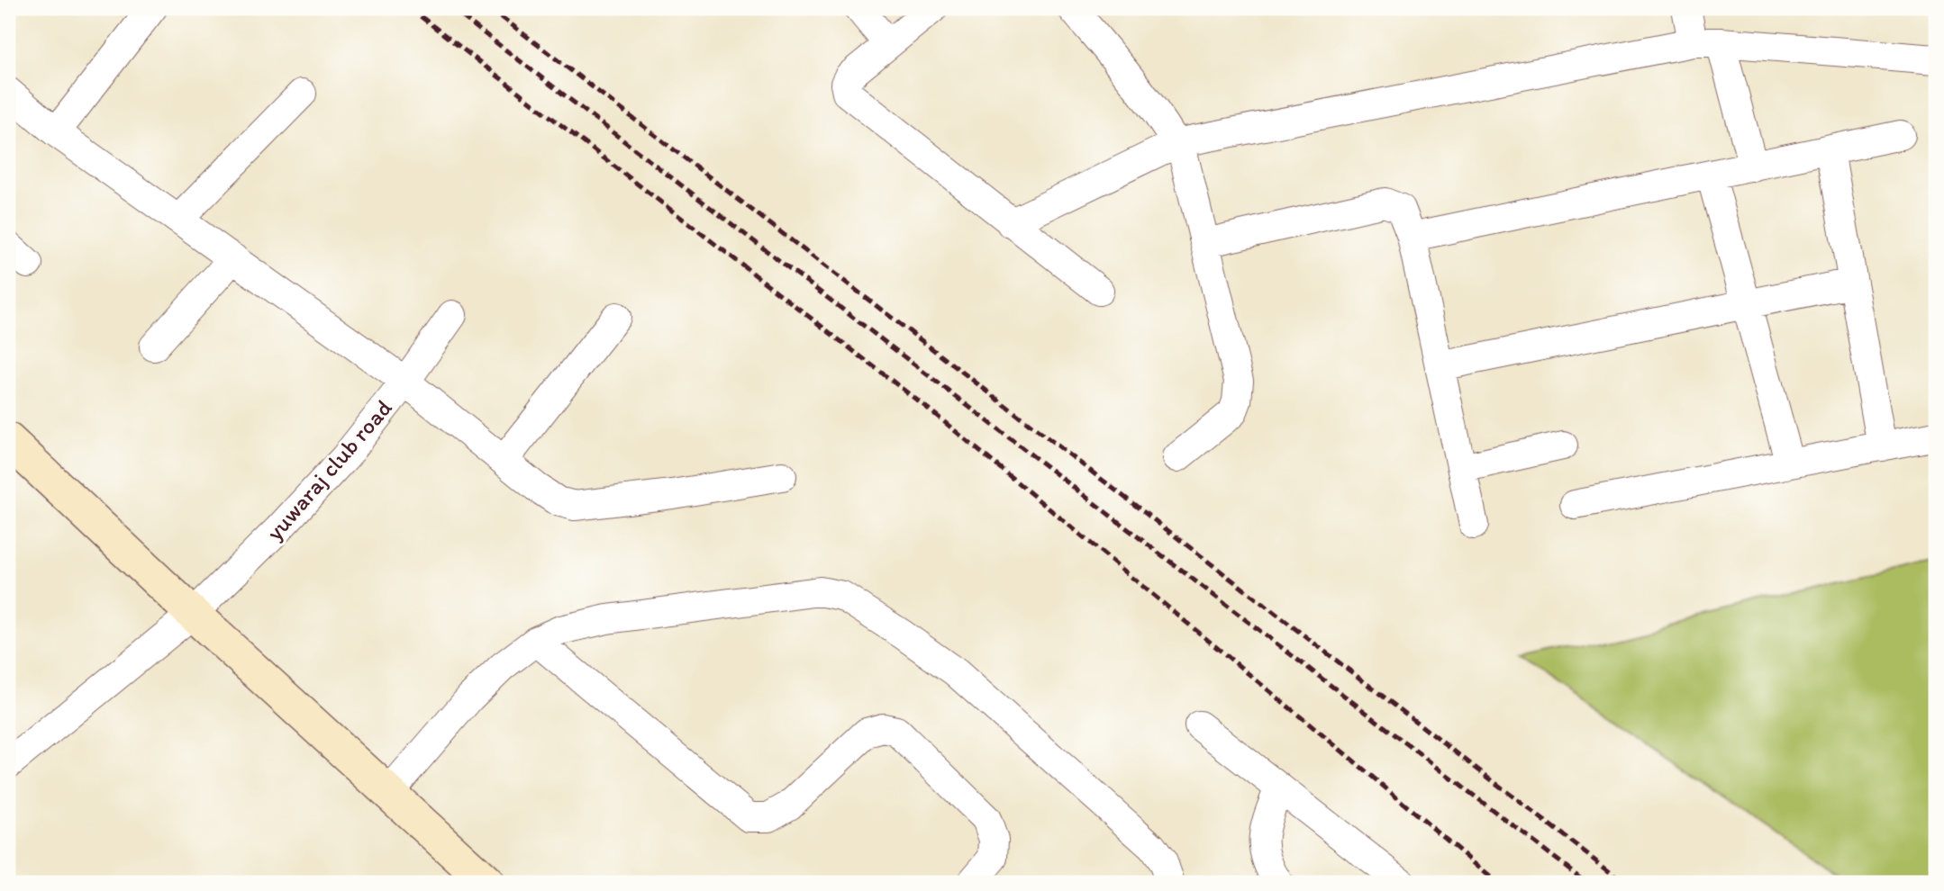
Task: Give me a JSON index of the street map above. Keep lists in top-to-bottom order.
{
  "streets": {
    "street": ["yuwaraj club road"]
  }
}
